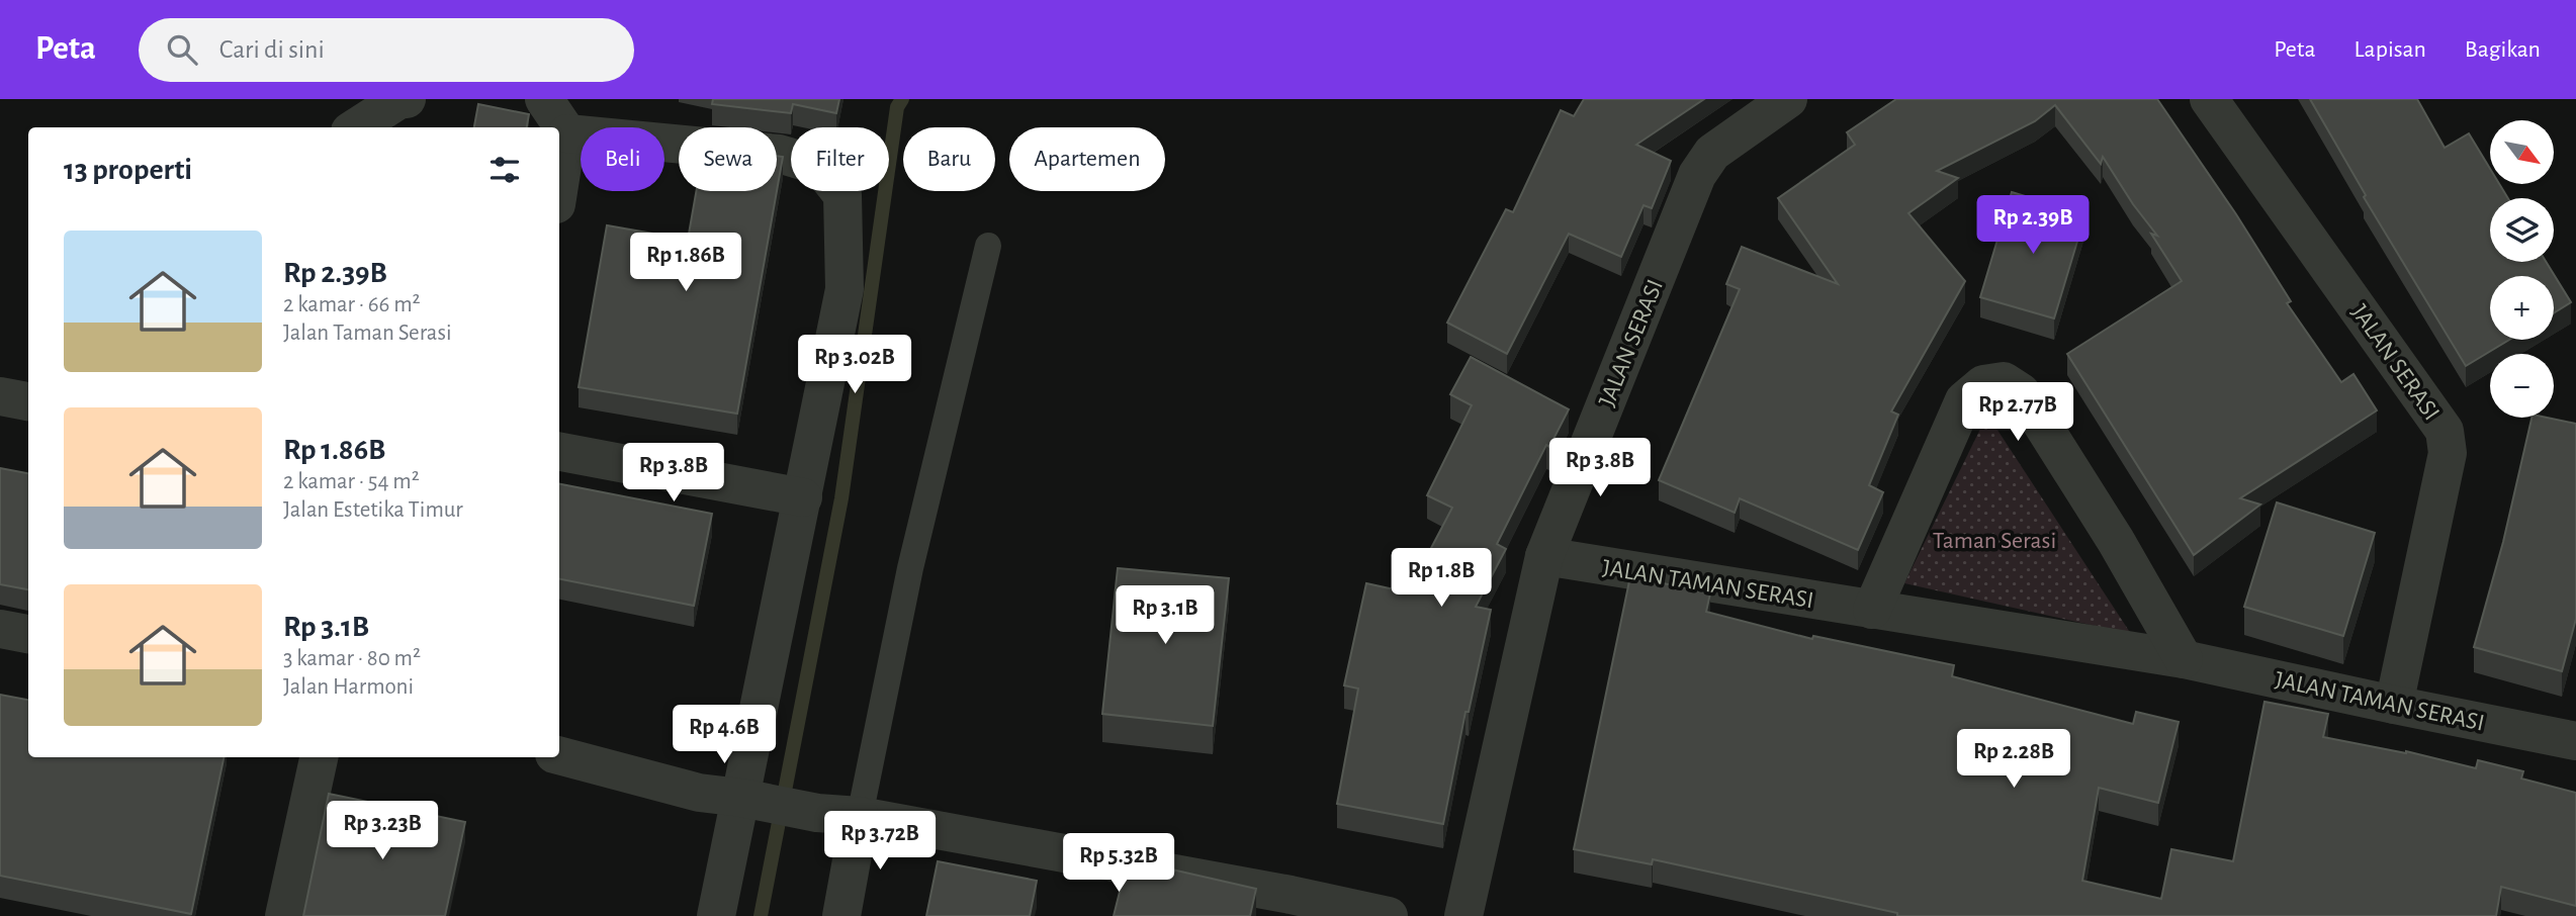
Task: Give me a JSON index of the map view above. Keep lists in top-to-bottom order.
{
  "streets": {
    "street": ["JALAN SERASI", "JALAN TAMAN SERASI"]
  },
  "crossings": [
    ["JALAN SERASI", "JALAN TAMAN SERASI"]
  ],
  "parks": ["Taman Serasi"],
  "north": "bottom right",
  "page": {
    "header": "Peta",
    "search": "Cari di sini",
    "nav": ["Peta", "Lapisan", "Bagikan"],
    "map_buttons": ["+", "−"],
    "chip": [
      "Beli",
      "Sewa",
      "Filter",
      "Baru",
      "Apartemen"
    ],
    "heading": "13 properti",
    "price": [
      "Rp 2.39B",
      "Rp 1.86B",
      "Rp 3.02B",
      "Rp 2.77B",
      "Rp 3.8B",
      "Rp 3.8B",
      "Rp 1.8B",
      "Rp 3.1B",
      "Rp 4.6B",
      "Rp 2.28B",
      "Rp 3.23B",
      "Rp 3.72B",
      "Rp 5.32B"
    ],
    "list": [
      {
        "name": "Rp 2.39B",
        "note": "2 kamar · 66 m² · Jalan Taman Serasi"
      },
      {
        "name": "Rp 1.86B",
        "note": "2 kamar · 54 m² · Jalan Estetika Timur"
      },
      {
        "name": "Rp 3.1B",
        "note": "3 kamar · 80 m² · Jalan Harmoni"
      }
    ]
  }
}
